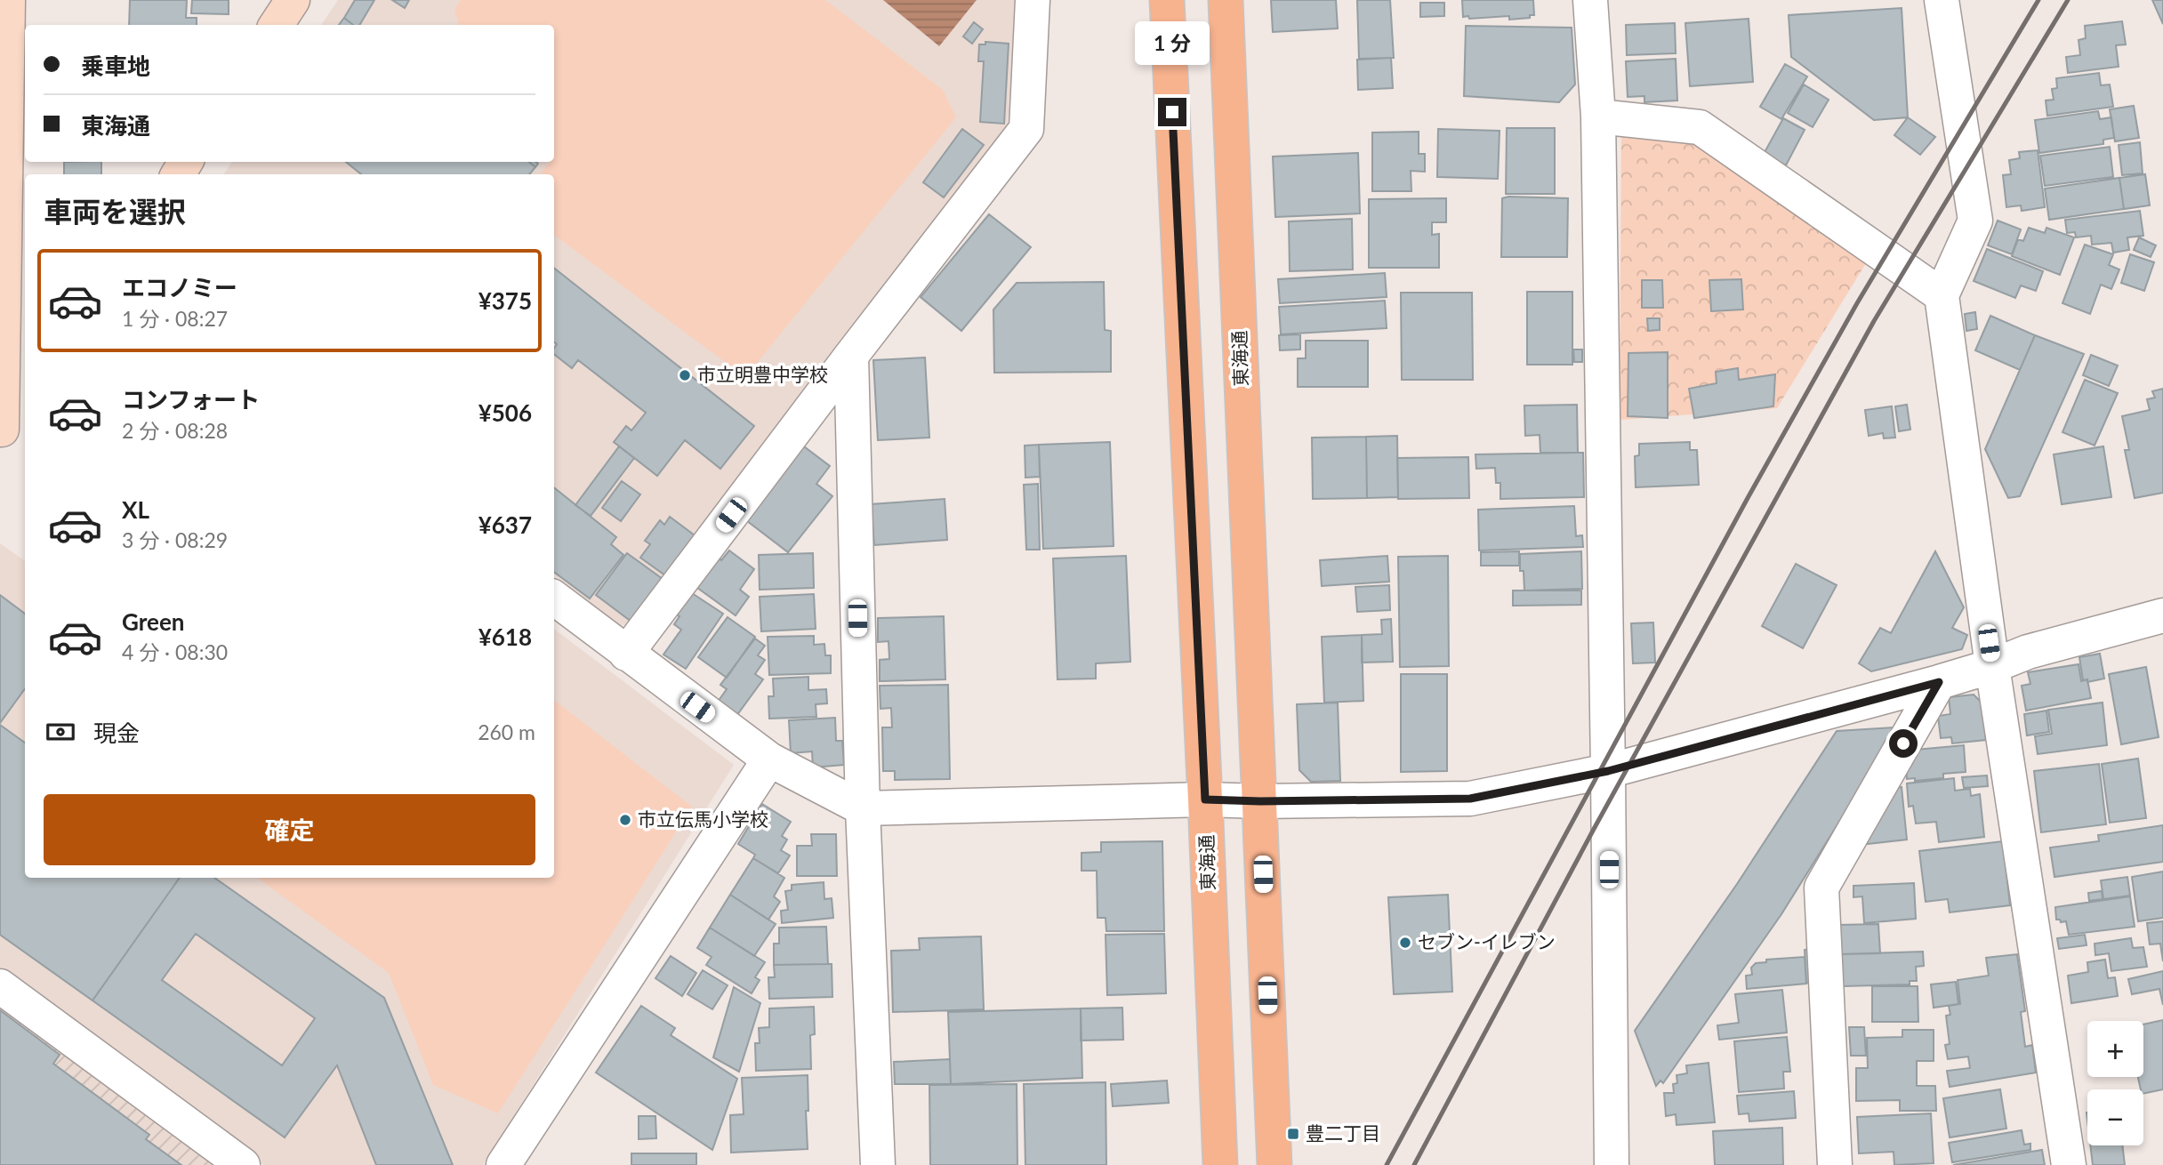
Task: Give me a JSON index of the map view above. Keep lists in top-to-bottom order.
{
  "streets": {
    "main road": ["東海通"]
  },
  "places": {
    "other": ["市立明豊中学校", "市立伝馬小学校", "セブン-イレブン"],
    "transit": ["豊二丁目"]
  },
  "page": {
    "bubble": "1 分",
    "banner": ["乗車地", "東海通"],
    "heading": "車両を選択",
    "list": [
      {
        "name": "エコノミー",
        "note": "1 分 · 08:27",
        "value": "¥375"
      },
      {
        "name": "コンフォート",
        "note": "2 分 · 08:28",
        "value": "¥506"
      },
      {
        "name": "XL",
        "note": "3 分 · 08:29",
        "value": "¥637"
      },
      {
        "name": "Green",
        "note": "4 分 · 08:30",
        "value": "¥618"
      }
    ],
    "pay": ["現金", "260 m"],
    "buttons": "確定",
    "map_buttons": ["+", "−"]
  }
}
